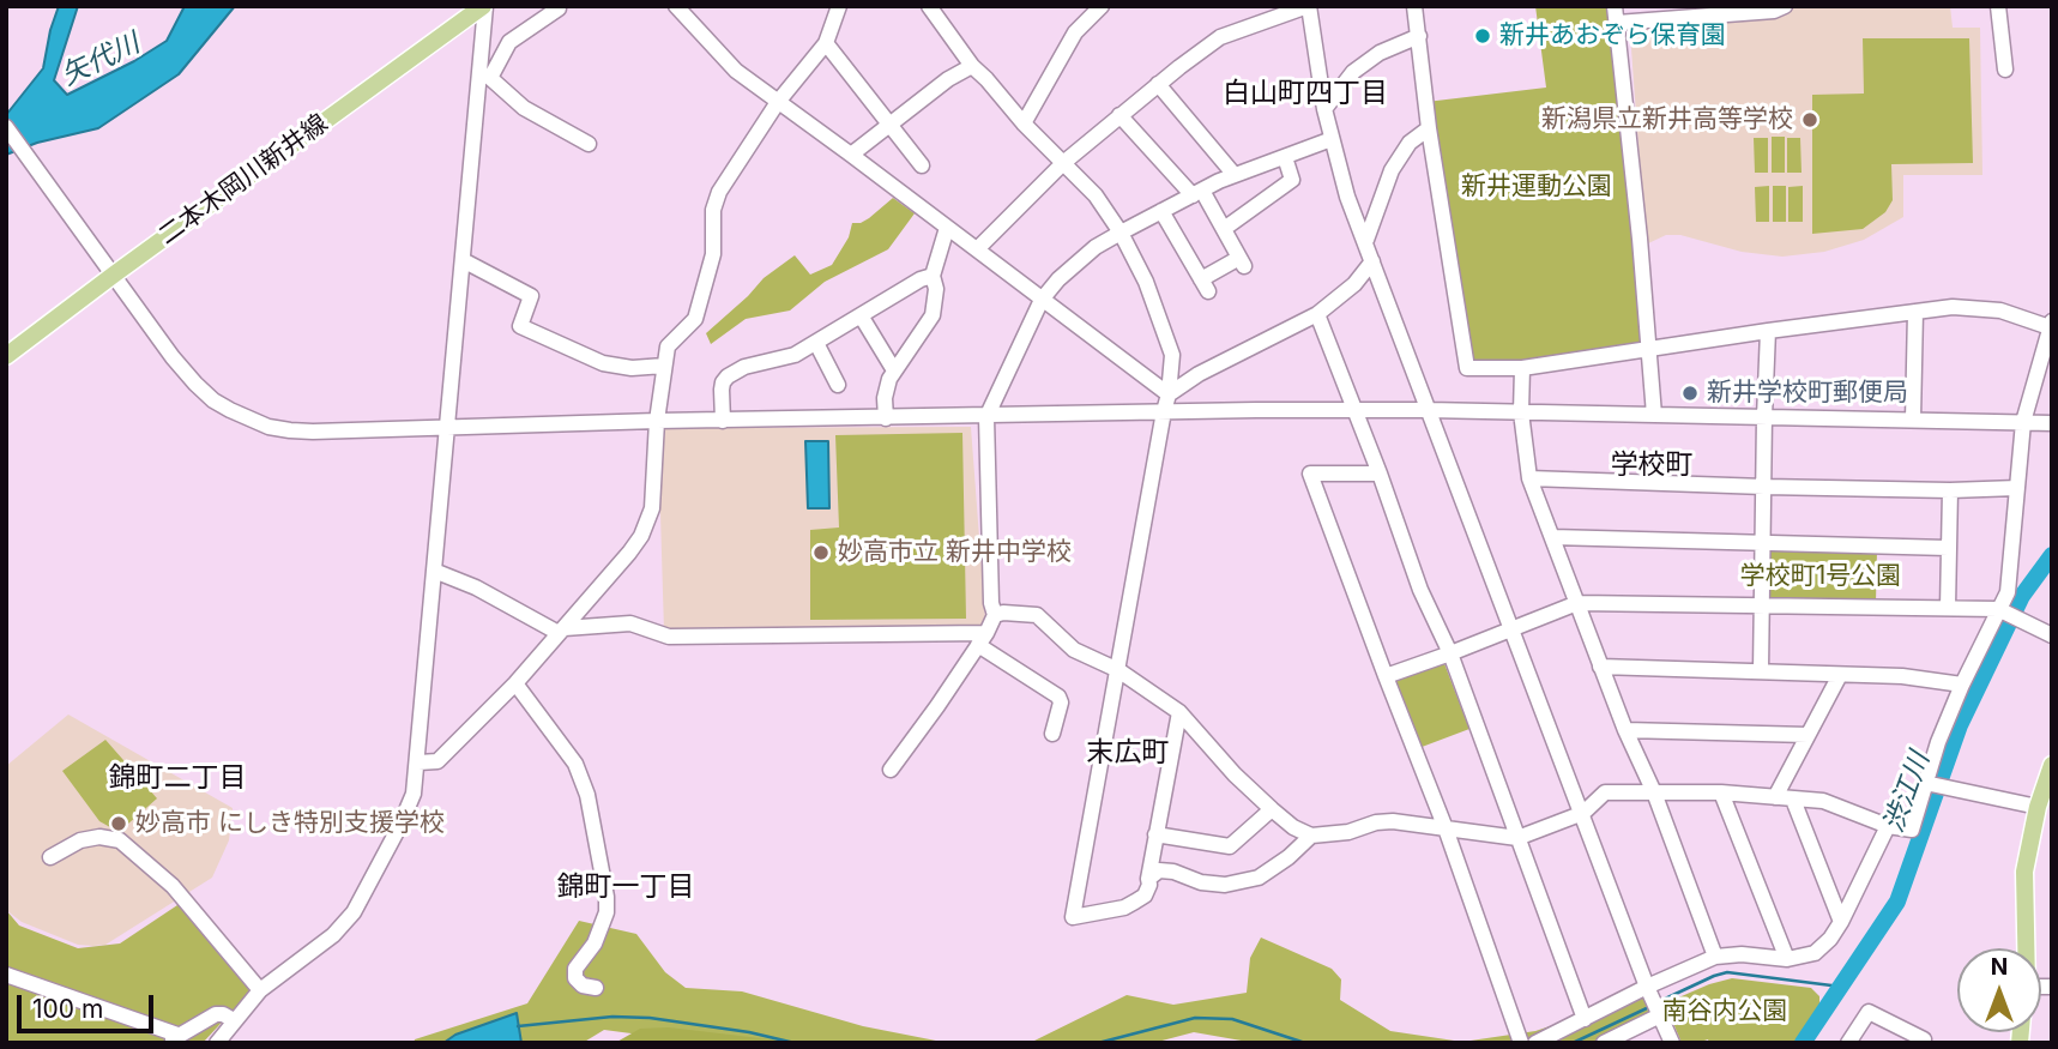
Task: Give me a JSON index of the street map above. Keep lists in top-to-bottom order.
{
  "streets": {
    "main road": ["二本木岡川新井線"]
  },
  "districts": [
    "白山町四丁目",
    "学校町",
    "末広町",
    "錦町二丁目",
    "錦町一丁目"
  ],
  "water": ["矢代川", "渋江川"],
  "parks": ["新井運動公園", "学校町1号公園", "南谷内公園"],
  "places": [
    "新井あおぞら保育園",
    "新潟県立新井高等学校",
    "新井学校町郵便局",
    "妙高市立 新井中学校",
    "妙高市 にしき特別支援学校"
  ],
  "scale_bar": "100 m",
  "north": "top"
}
